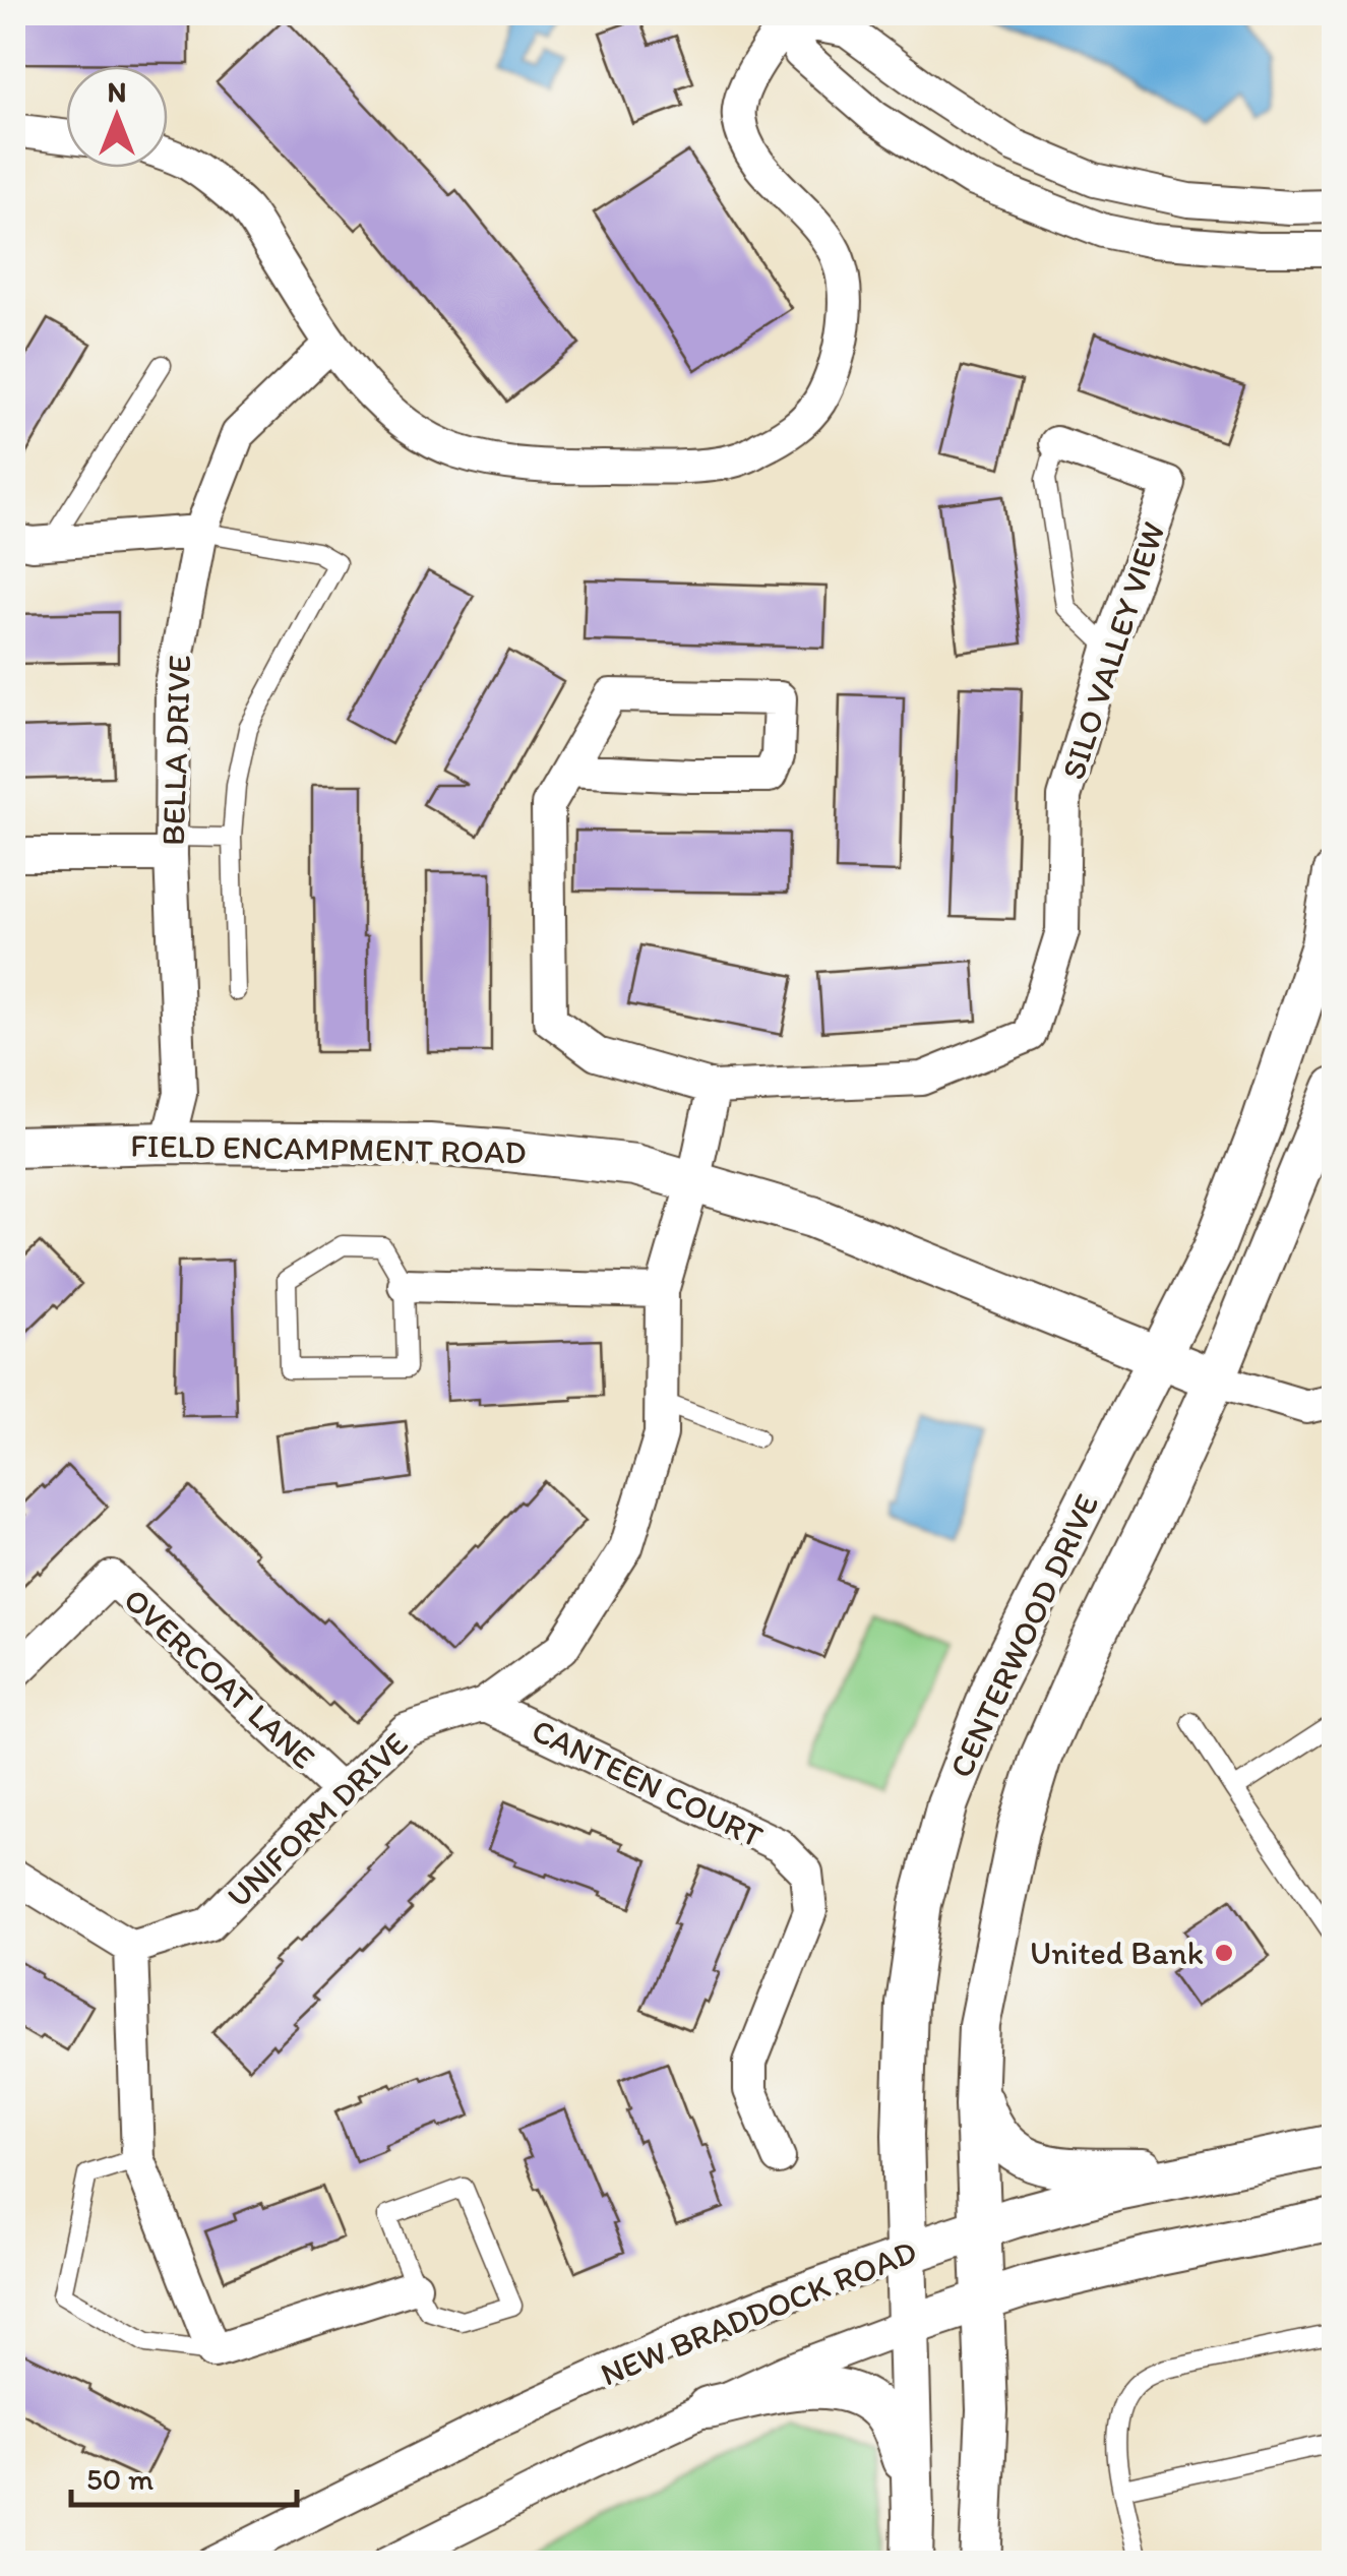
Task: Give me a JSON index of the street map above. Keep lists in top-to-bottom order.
{
  "streets": {
    "street": [
      "SILO VALLEY VIEW",
      "BELLA DRIVE",
      "FIELD ENCAMPMENT ROAD",
      "CENTERWOOD DRIVE",
      "OVERCOAT LANE",
      "CANTEEN COURT",
      "UNIFORM DRIVE",
      "NEW BRADDOCK ROAD"
    ]
  },
  "crossings": [
    ["BELLA DRIVE", "FIELD ENCAMPMENT ROAD"],
    ["FIELD ENCAMPMENT ROAD", "CENTERWOOD DRIVE"],
    ["FIELD ENCAMPMENT ROAD", "UNIFORM DRIVE"],
    ["CENTERWOOD DRIVE", "NEW BRADDOCK ROAD"],
    ["OVERCOAT LANE", "UNIFORM DRIVE"],
    ["CANTEEN COURT", "UNIFORM DRIVE"]
  ],
  "places": ["United Bank"],
  "scale_bar": "50 m",
  "north": "top"
}
